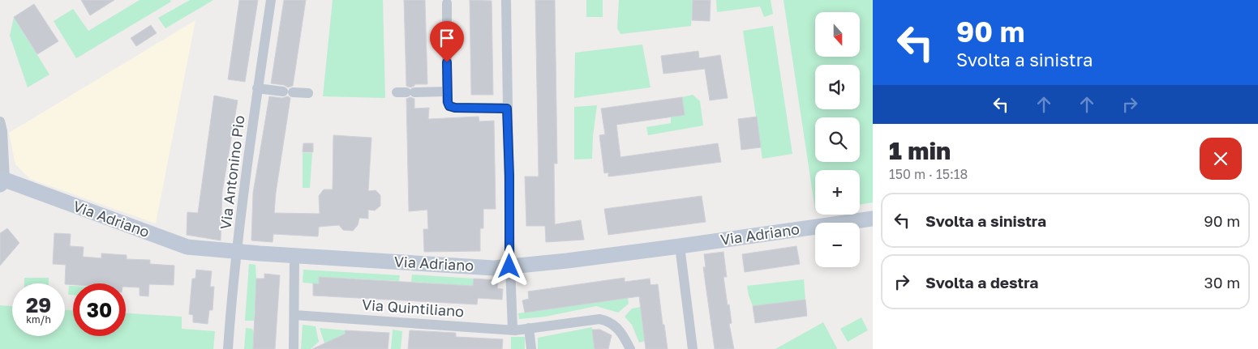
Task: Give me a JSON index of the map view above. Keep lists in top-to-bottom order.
{
  "streets": {
    "street": ["Via Antonino Pio", "Via Adriano", "Via Quintiliano"]
  },
  "crossings": [
    ["Via Antonino Pio", "Via Adriano"]
  ],
  "north": "bottom",
  "page": {
    "turn": ["90 m", "Svolta a sinistra"],
    "map_buttons": ["+", "−"],
    "heading": ["1 min", "150 m · 15:18"],
    "list": [
      {
        "name": "Svolta a sinistra",
        "value": "90 m"
      },
      {
        "name": "Svolta a destra",
        "value": "30 m"
      }
    ],
    "speed": "29 km/h",
    "limit": "30"
  }
}
